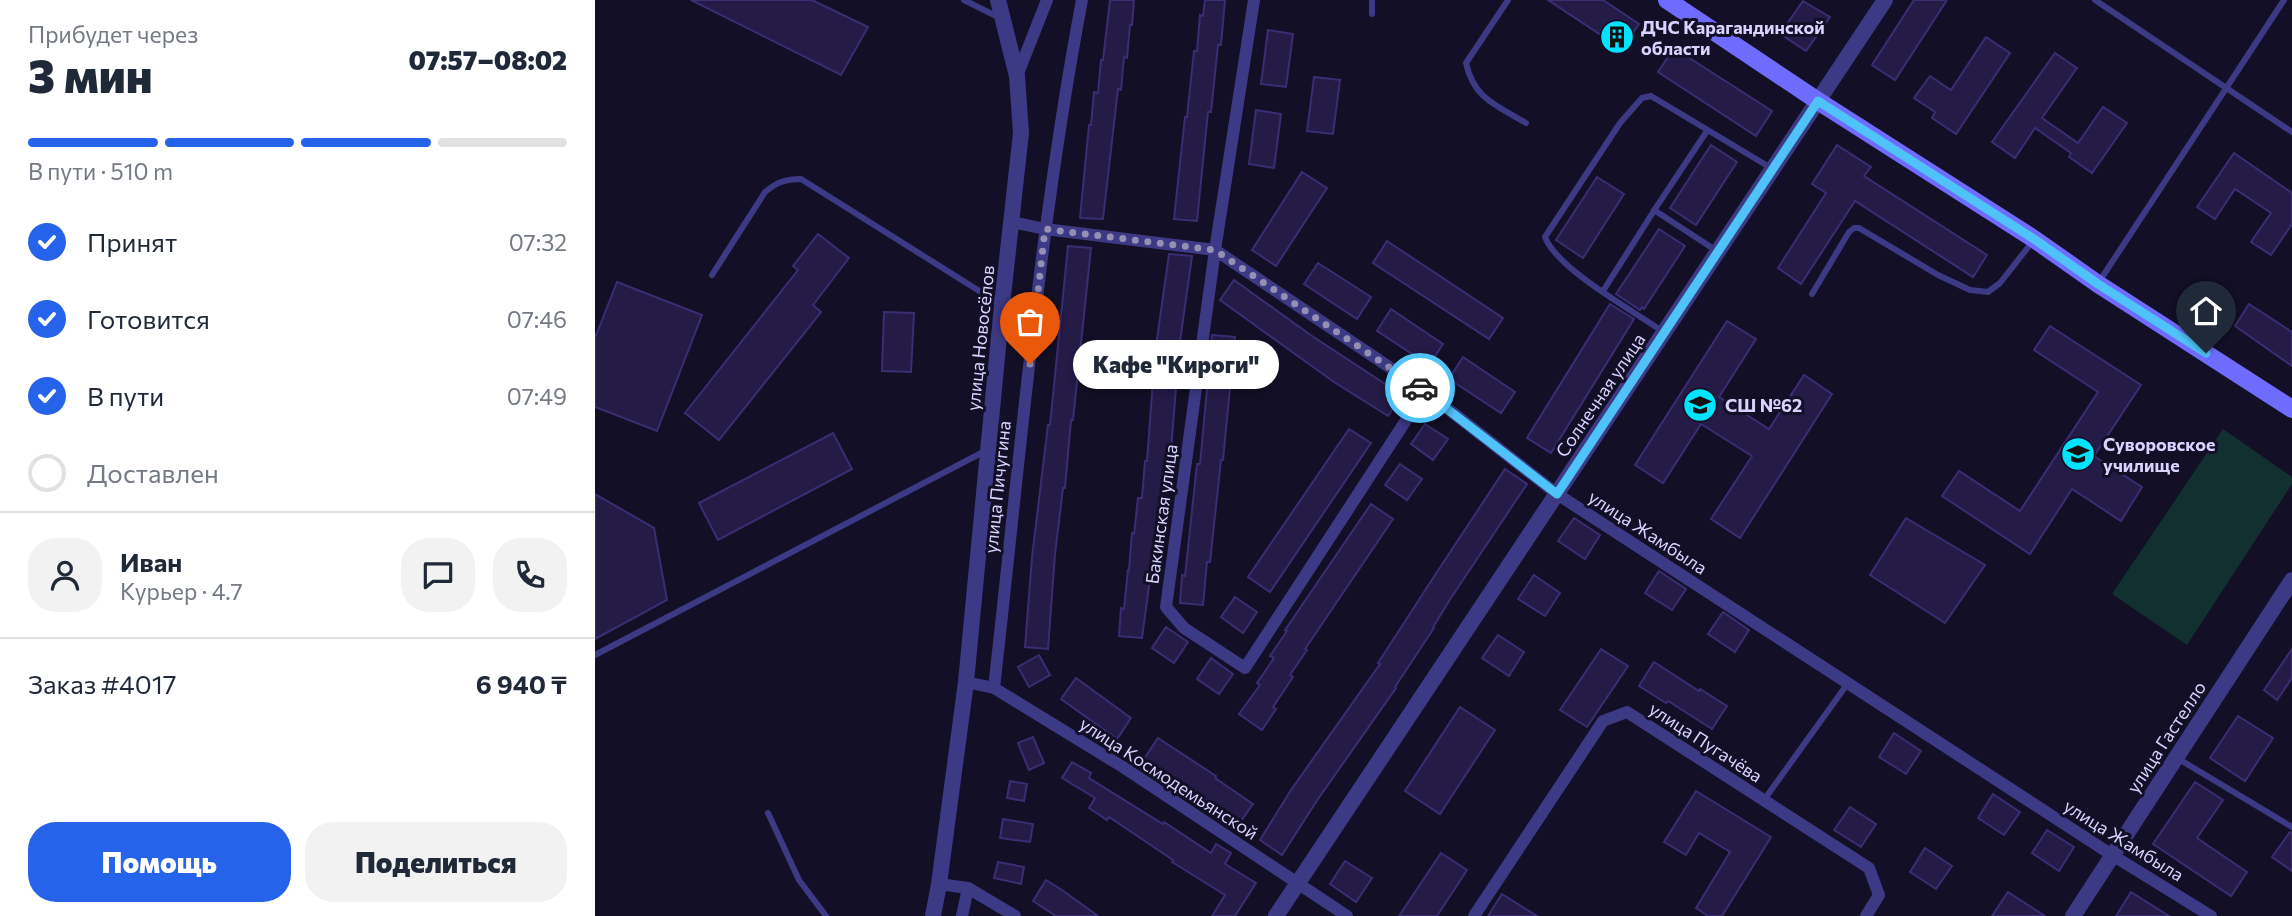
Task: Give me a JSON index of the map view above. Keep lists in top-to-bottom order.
{
  "streets": {
    "street": [
      "улица Новосёлов",
      "Солнечная улица",
      "улица Пичугина",
      "Бакинская улица",
      "улица Жамбыла",
      "улица Гастелло",
      "улица Пугачёва",
      "улица Космодемьянской"
    ]
  },
  "crossings": [
    ["улица Новосёлов", "улица Жамбыла"],
    ["улица Новосёлов", "улица Космодемьянской"],
    ["Солнечная улица", "улица Жамбыла"],
    ["Солнечная улица", "улица Космодемьянской"],
    ["улица Пичугина", "улица Жамбыла"],
    ["улица Пичугина", "улица Космодемьянской"],
    ["Бакинская улица", "улица Жамбыла"],
    ["улица Жамбыла", "улица Гастелло"]
  ],
  "places": {
    "building": ["ДЧС Карагандинской области"],
    "other": ["Кафе \"Кироги\""],
    "school or university": ["СШ №62", "Суворовское училище"]
  },
  "page": {
    "heading": ["3 мин", "Прибудет через", "07:57–08:02"],
    "panel": [
      "Иван",
      "Курьер · 4.7",
      "Заказ #4017",
      "6 940 ₸"
    ],
    "bar": "В пути · 510 m",
    "list": [
      ["Принят", "07:32"],
      ["Готовится", "07:46"],
      ["В пути", "07:49"],
      "Доставлен"
    ],
    "bubble": "Кафе \"Кироги\"",
    "buttons": ["Помощь", "Поделиться"]
  }
}
